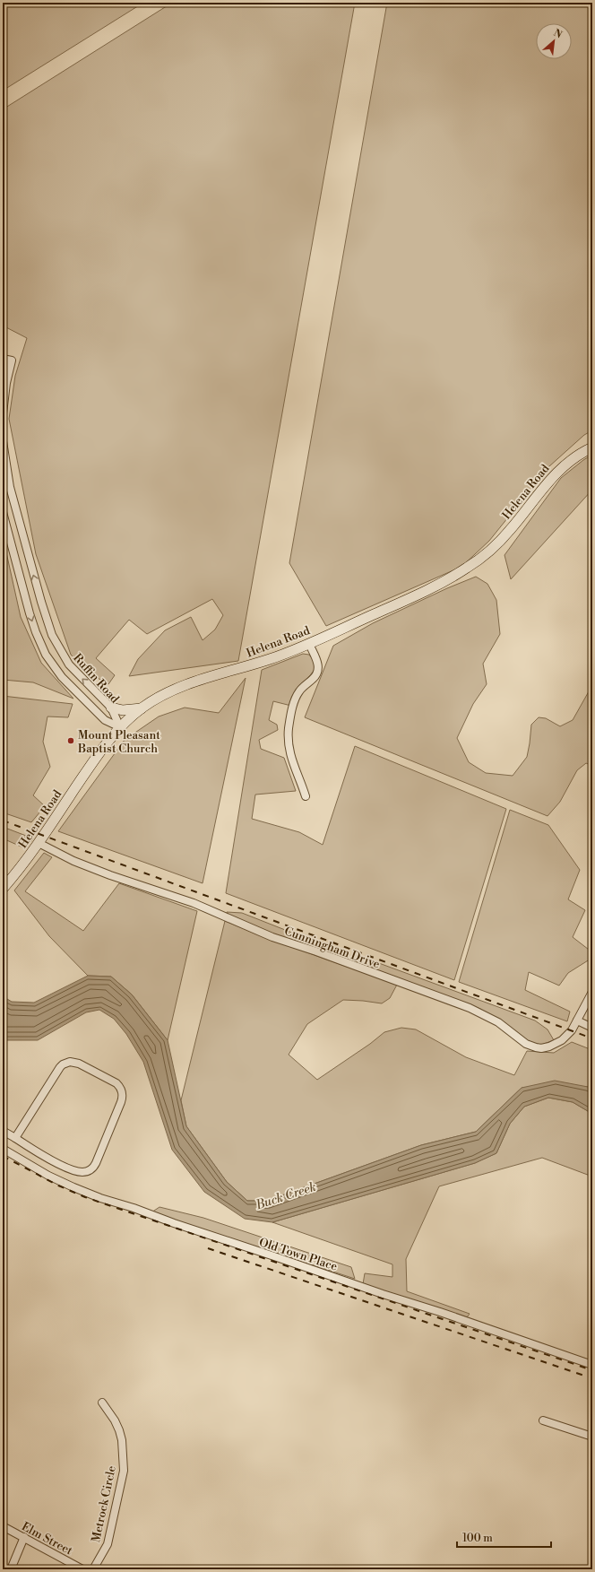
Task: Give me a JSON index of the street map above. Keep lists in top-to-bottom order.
{
  "streets": {
    "main road": ["Helena Road"],
    "street": [
      "Ruffin Road",
      "Cunningham Drive",
      "Old Town Place",
      "Metrock Circle",
      "Elm Street"
    ]
  },
  "crossings": [
    ["Helena Road", "Ruffin Road"],
    ["Helena Road", "Cunningham Drive"]
  ],
  "water": ["Buck Creek"],
  "places": ["Mount Pleasant Baptist Church"],
  "scale_bar": "100 m",
  "north": "top right"
}
